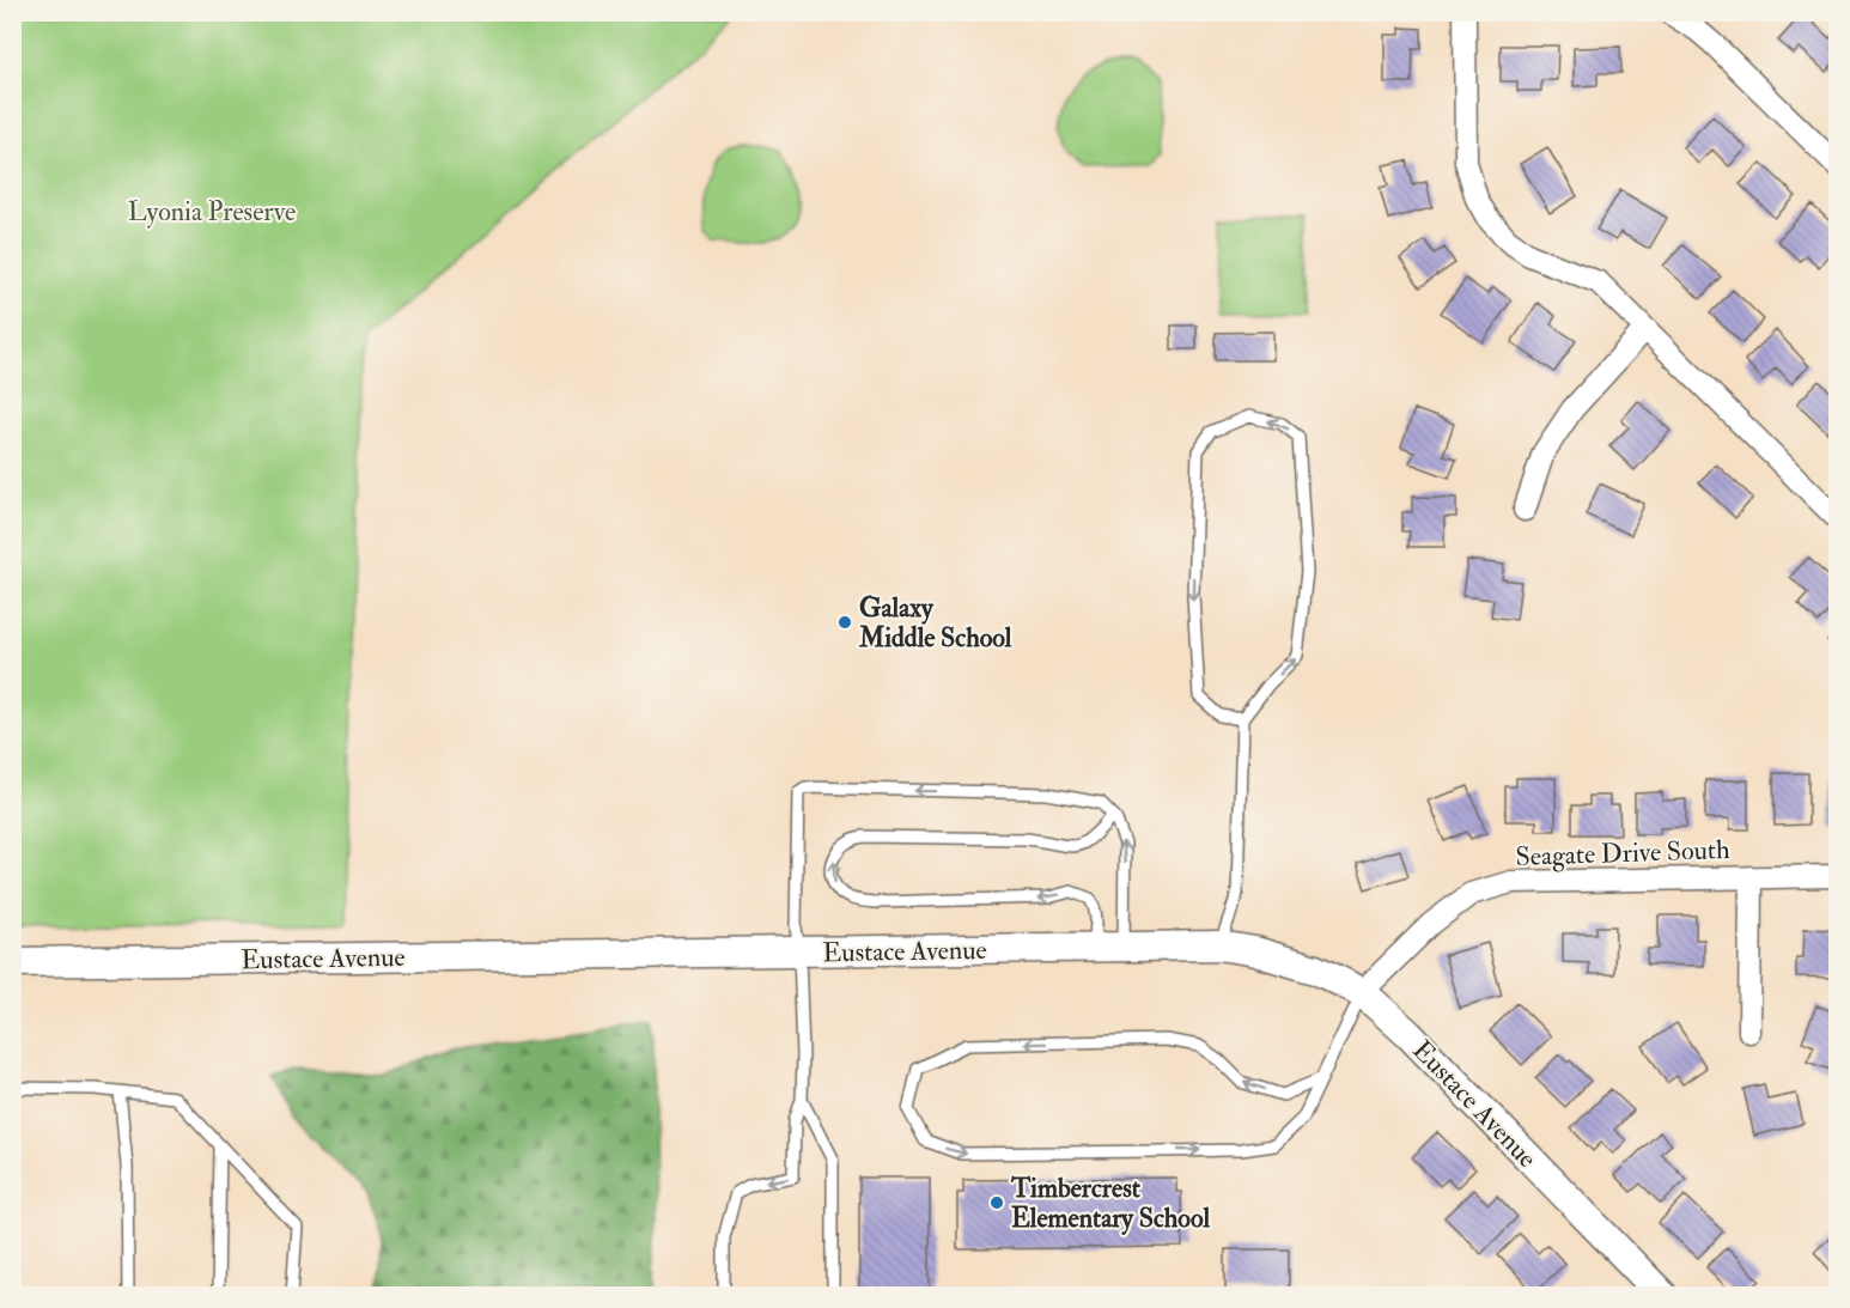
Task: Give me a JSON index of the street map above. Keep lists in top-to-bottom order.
{
  "streets": {
    "street": ["Seagate Drive South", "Eustace Avenue"]
  },
  "crossings": [
    ["Seagate Drive South", "Eustace Avenue"]
  ],
  "parks": ["Lyonia Preserve"],
  "places": ["Galaxy Middle School", "Timbercrest Elementary School"]
}
